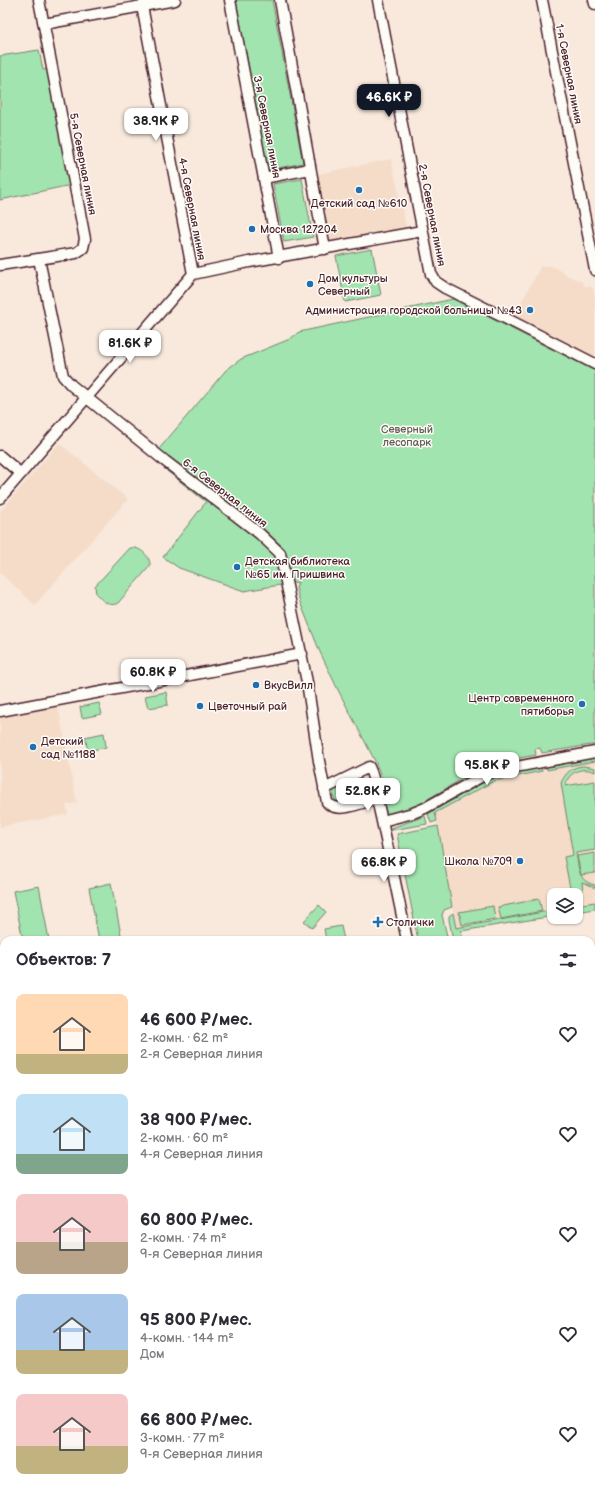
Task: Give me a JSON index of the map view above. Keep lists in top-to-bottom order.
{
  "streets": {
    "street": [
      "1-я Северная линия",
      "3-я Северная линия",
      "5-я Северная линия",
      "4-я Северная линия",
      "2-я Северная линия",
      "6-я Северная линия"
    ]
  },
  "crossings": [
    ["5-я Северная линия", "6-я Северная линия"]
  ],
  "parks": ["Северный лесопарк"],
  "places": {
    "other": [
      "Детский сад №610",
      "Москва 127204",
      "Дом культуры Северный",
      "Администрация городской больницы №43",
      "Детская библиотека №65 им. Пришвина",
      "ВкусВилл",
      "Центр современного пятиборья",
      "Цветочный рай",
      "Детский сад №1188",
      "Школа №709"
    ],
    "health": ["Столички"]
  },
  "page": {
    "price": [
      "46.6K ₽",
      "38.9K ₽",
      "81.6K ₽",
      "60.8K ₽",
      "95.8K ₽",
      "52.8K ₽",
      "66.8K ₽"
    ],
    "heading": "Объектов: 7",
    "list": [
      {
        "name": "46 600 ₽/мес.",
        "note": "2-комн. · 62 m² · 2-я Северная линия"
      },
      {
        "name": "38 900 ₽/мес.",
        "note": "2-комн. · 60 m² · 4-я Северная линия"
      },
      {
        "name": "60 800 ₽/мес.",
        "note": "2-комн. · 74 m² · 9-я Северная линия"
      },
      {
        "name": "95 800 ₽/мес.",
        "note": "4-комн. · 144 m² · Дом"
      },
      {
        "name": "66 800 ₽/мес.",
        "note": "3-комн. · 77 m² · 9-я Северная линия"
      }
    ]
  }
}
